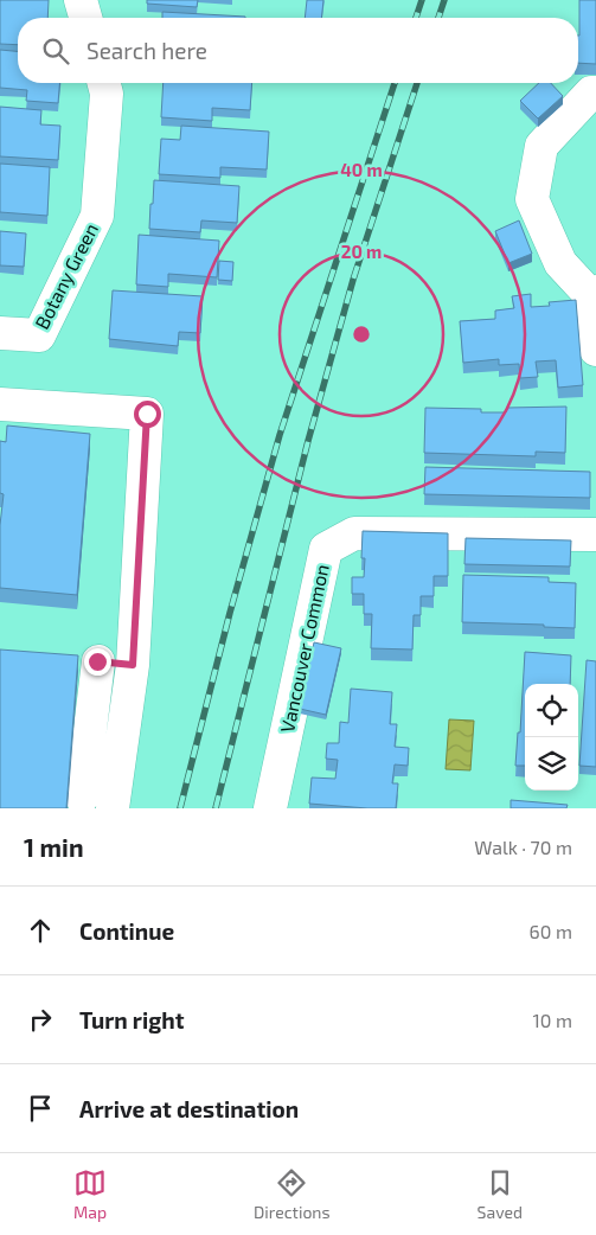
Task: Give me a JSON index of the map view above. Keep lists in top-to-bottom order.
{
  "streets": {
    "street": ["Botany Green", "Vancouver Common"]
  },
  "page": {
    "search": "Search here",
    "heading": ["1 min", "Walk · 70 m"],
    "list": [
      ["Continue", "60 m"],
      ["Turn right", "10 m"],
      "Arrive at destination"
    ],
    "nav": ["Map", "Directions", "Saved"]
  },
  "rings": ["40 m", "20 m"]
}
